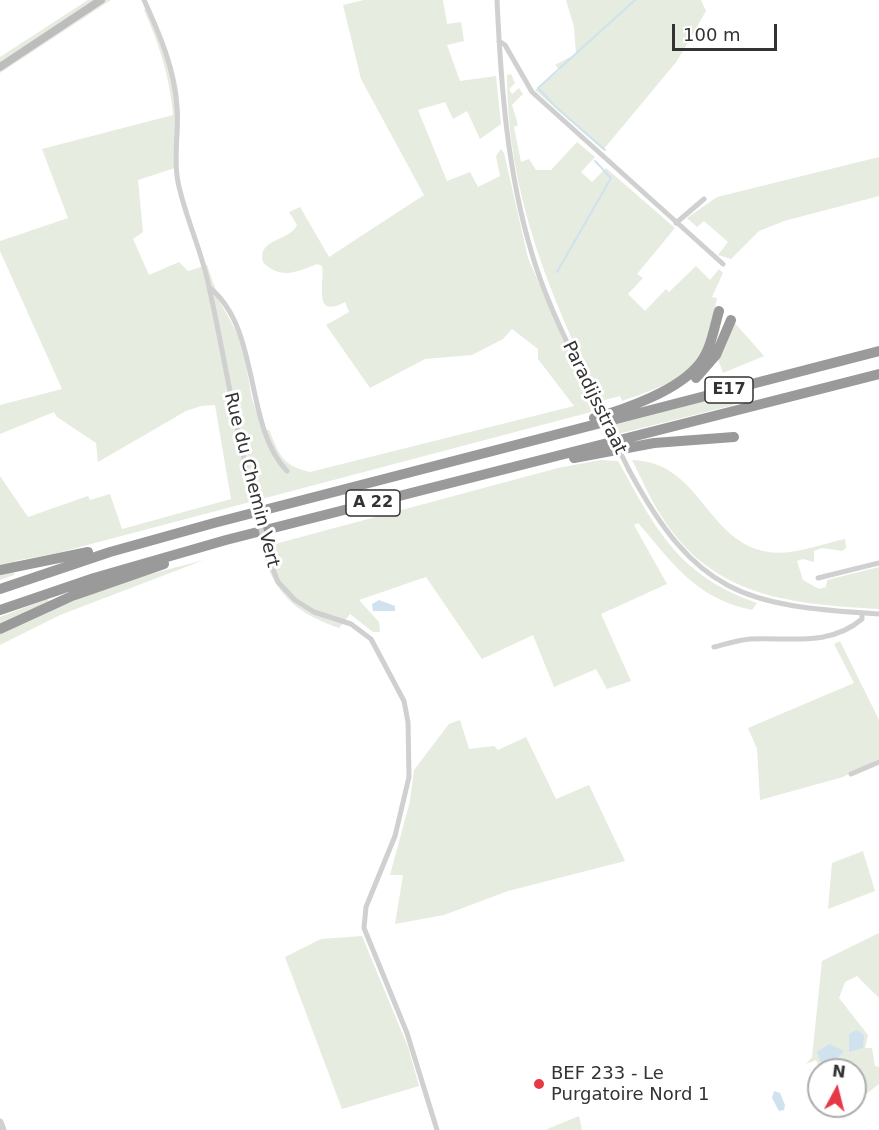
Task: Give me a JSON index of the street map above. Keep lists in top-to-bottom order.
{
  "streets": {
    "highway": ["E17", "A 22"],
    "street": ["Paradijsstraat", "Rue du Chemin Vert"]
  },
  "crossings": [
    ["E17", "A 22"]
  ],
  "places": ["BEF 233 - Le Purgatoire Nord 1"],
  "scale_bar": "100 m",
  "north": "top"
}
